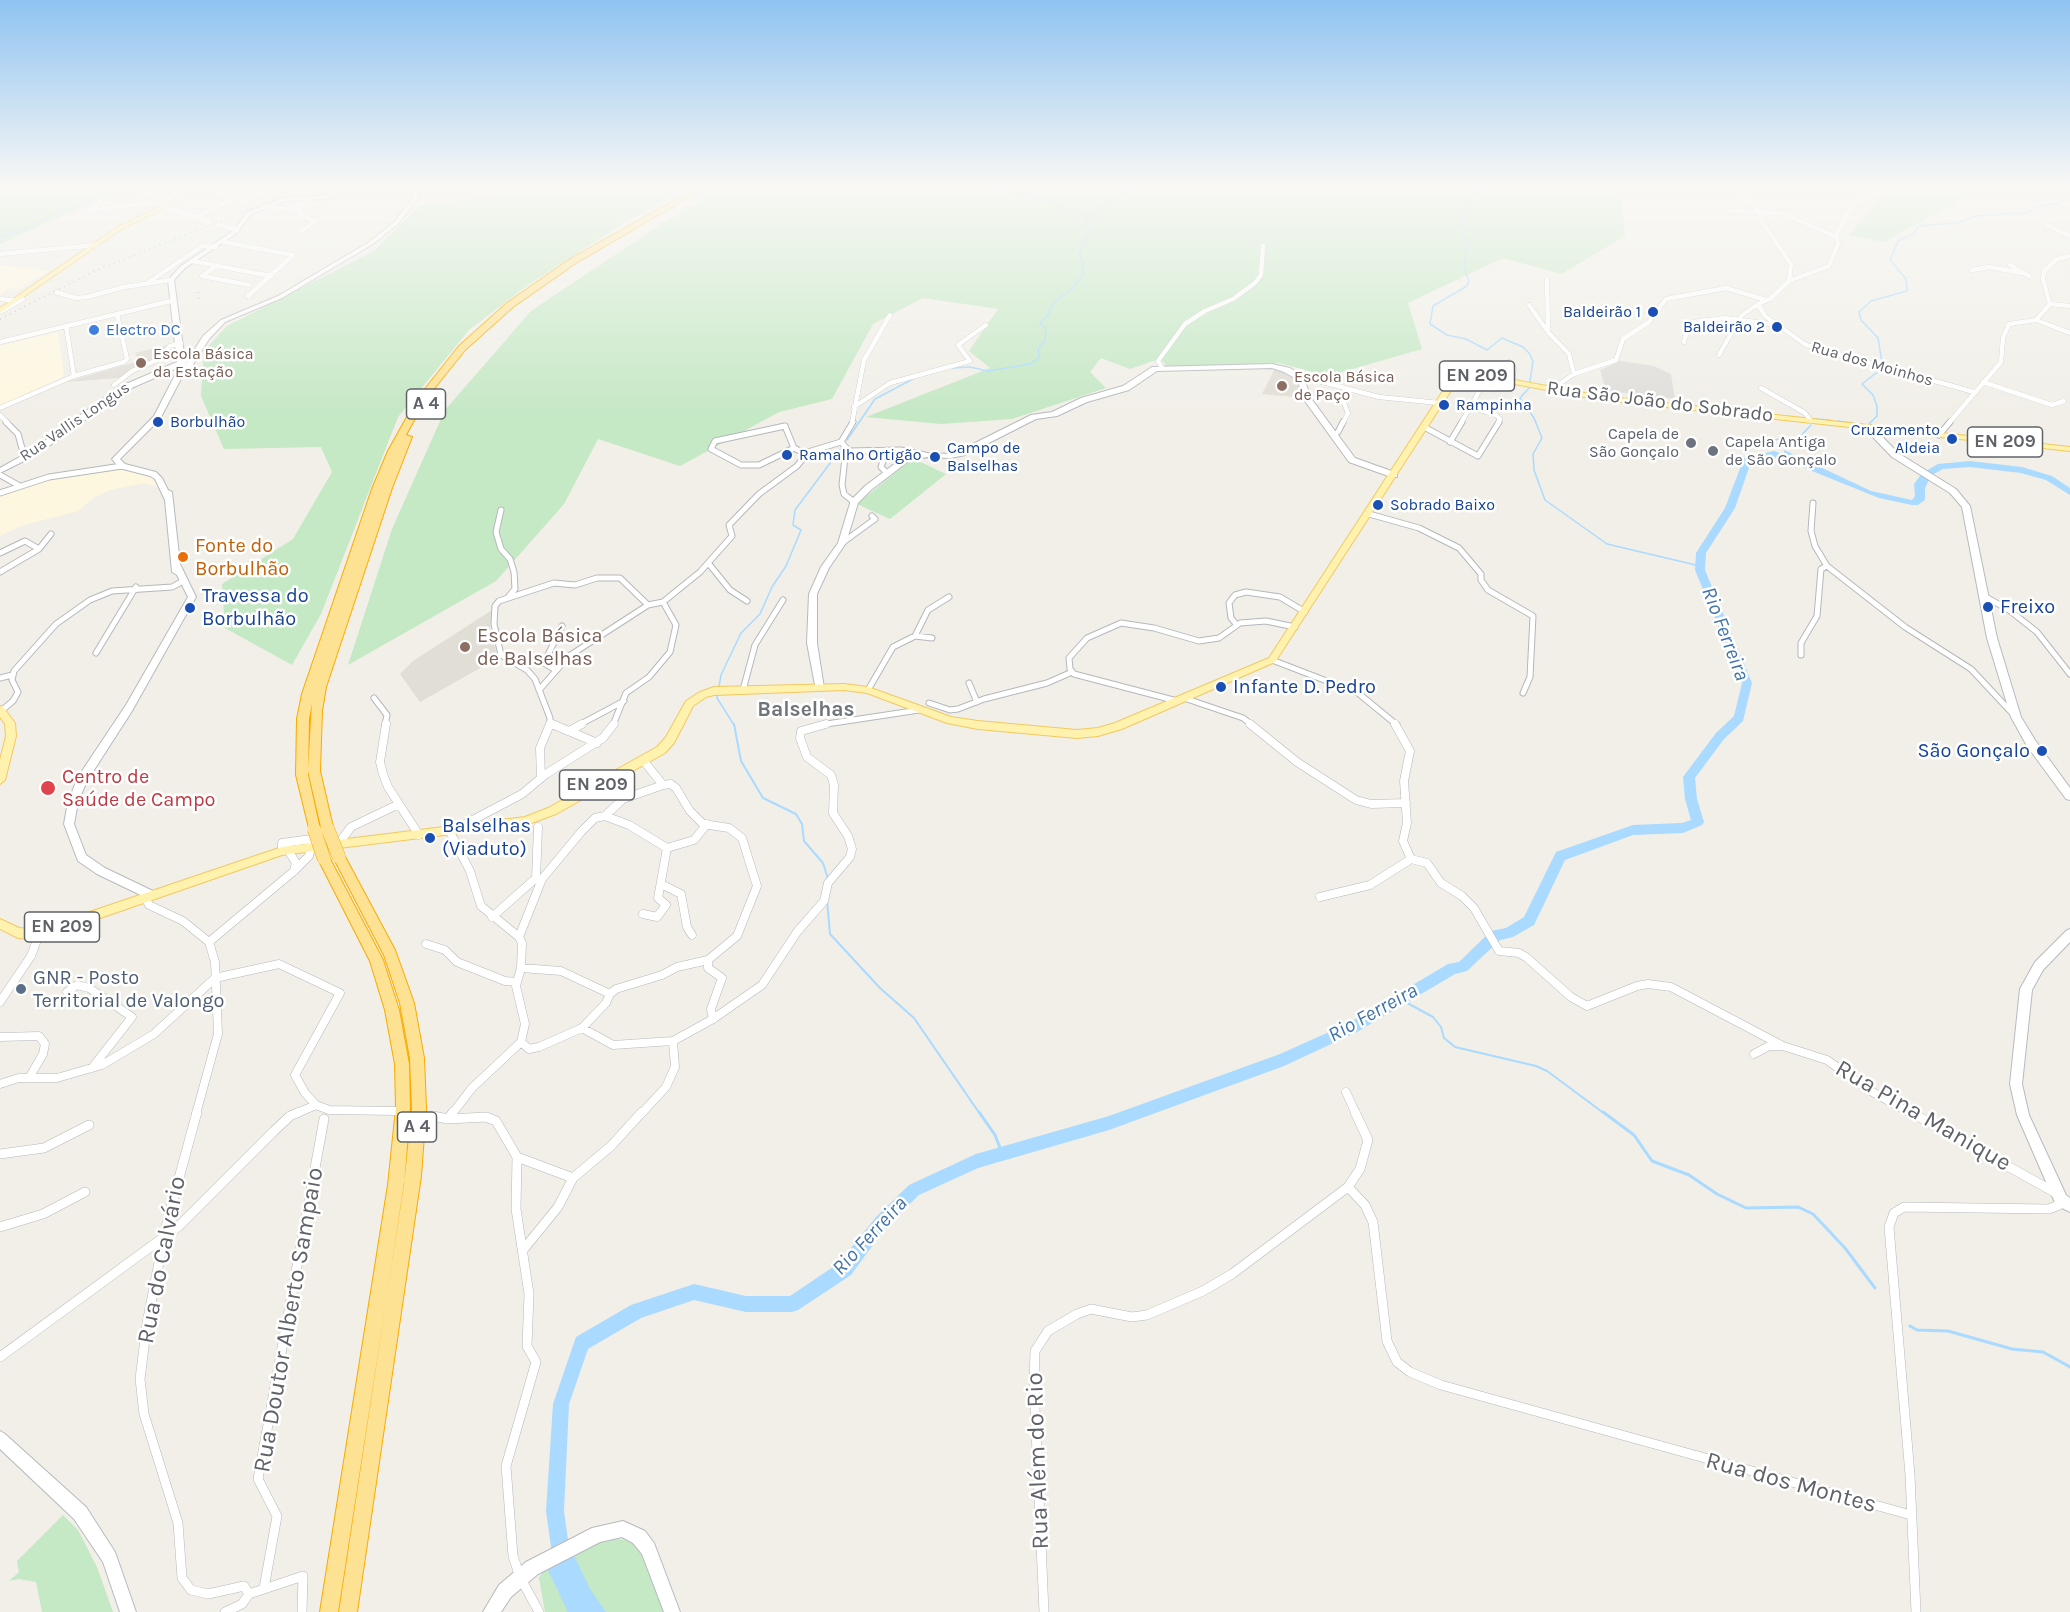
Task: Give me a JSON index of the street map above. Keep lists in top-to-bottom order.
{
  "streets": {
    "highway": ["A 4"],
    "main road": ["EN 209", "Rua São João do Sobrado"],
    "street": [
      "Rua dos Moinhos",
      "Rua Vallis Longus",
      "Rua Pina Manique",
      "Rua do Calvário",
      "Rua Doutor Alberto Sampaio",
      "Rua Além do Rio",
      "Rua dos Montes"
    ]
  },
  "crossings": [
    ["EN 209", "Rua São João do Sobrado"],
    ["EN 209", "A 4"],
    ["Rua do Calvário", "Rua Doutor Alberto Sampaio"],
    ["Rua Além do Rio", "Rua dos Montes"]
  ],
  "districts": ["Balselhas"],
  "water": ["Rio Ferreira"],
  "places": [
    "Baldeirão 1",
    "Baldeirão 2",
    "Electro DC",
    "Escola Básica da Estação",
    "Escola Básica de Paço",
    "Rampinha",
    "Borbulhão",
    "Cruzamento Aldeia",
    "Capela de São Gonçalo",
    "Capela Antiga de São Gonçalo",
    "Ramalho Ortigão",
    "Campo de Balselhas",
    "Sobrado Baixo",
    "Fonte do Borbulhão",
    "Freixo",
    "Travessa do Borbulhão",
    "Escola Básica de Balselhas",
    "Infante D. Pedro",
    "São Gonçalo",
    "Centro de Saúde de Campo",
    "Balselhas (Viaduto)",
    "GNR - Posto Territorial de Valongo"
  ]
}
